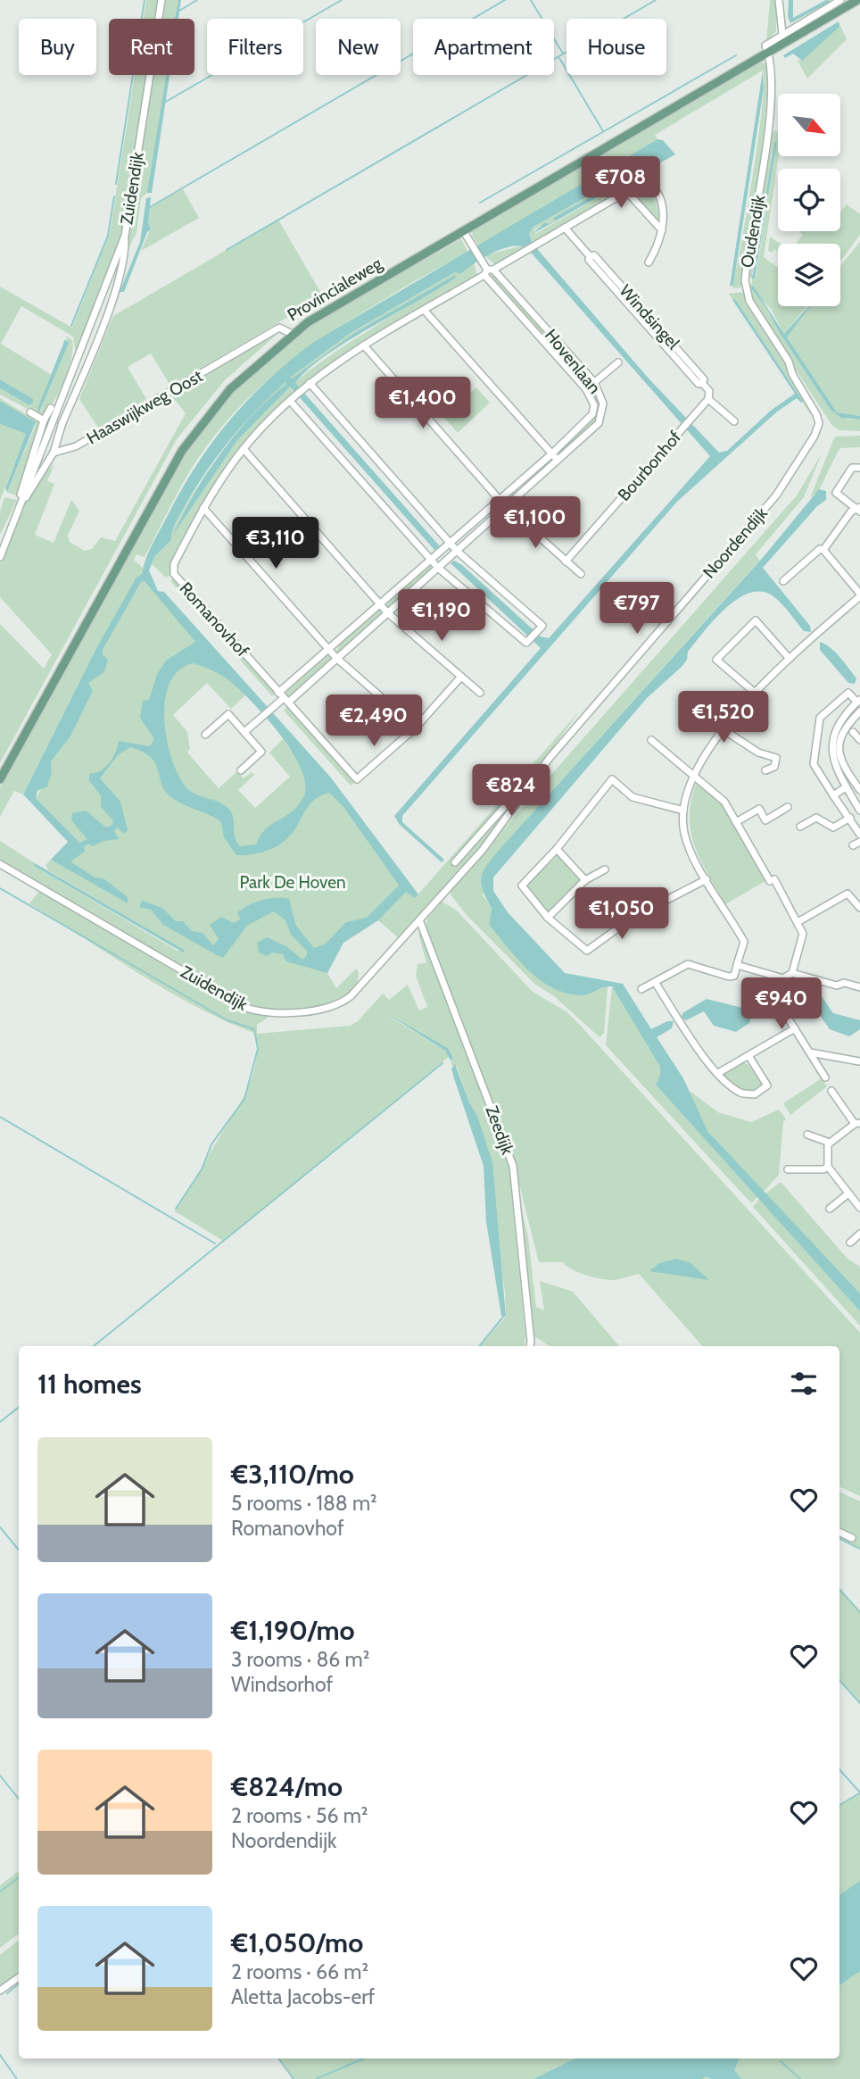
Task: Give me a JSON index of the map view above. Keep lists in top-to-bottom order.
{
  "streets": {
    "main road": ["Provincialeweg"],
    "street": [
      "Zuidendijk",
      "Oudendijk",
      "Windsingel",
      "Hovenlaan",
      "Haaswijkweg Oost",
      "Bourbonhof",
      "Noordendijk",
      "Romanovhof",
      "Zeedijk"
    ]
  },
  "crossings": [
    ["Zuidendijk", "Haaswijkweg Oost"],
    ["Zuidendijk", "Noordendijk"],
    ["Zuidendijk", "Zeedijk"],
    ["Oudendijk", "Provincialeweg"],
    ["Oudendijk", "Noordendijk"],
    ["Provincialeweg", "Hovenlaan"],
    ["Provincialeweg", "Haaswijkweg Oost"],
    ["Windsingel", "Bourbonhof"],
    ["Windsingel", "Romanovhof"],
    ["Hovenlaan", "Romanovhof"],
    ["Noordendijk", "Zeedijk"]
  ],
  "parks": ["Park De Hoven"],
  "north": "bottom right",
  "page": {
    "chip": [
      "Buy",
      "Rent",
      "Filters",
      "New",
      "Apartment",
      "House"
    ],
    "price": [
      "€708",
      "€1,400",
      "€1,100",
      "€3,110",
      "€797",
      "€1,190",
      "€1,520",
      "€2,490",
      "€824",
      "€1,050",
      "€940"
    ],
    "heading": "11 homes",
    "list": [
      {
        "name": "€3,110/mo",
        "note": "5 rooms · 188 m² · Romanovhof"
      },
      {
        "name": "€1,190/mo",
        "note": "3 rooms · 86 m² · Windsorhof"
      },
      {
        "name": "€824/mo",
        "note": "2 rooms · 56 m² · Noordendijk"
      },
      {
        "name": "€1,050/mo",
        "note": "2 rooms · 66 m² · Aletta Jacobs-erf"
      }
    ]
  }
}
